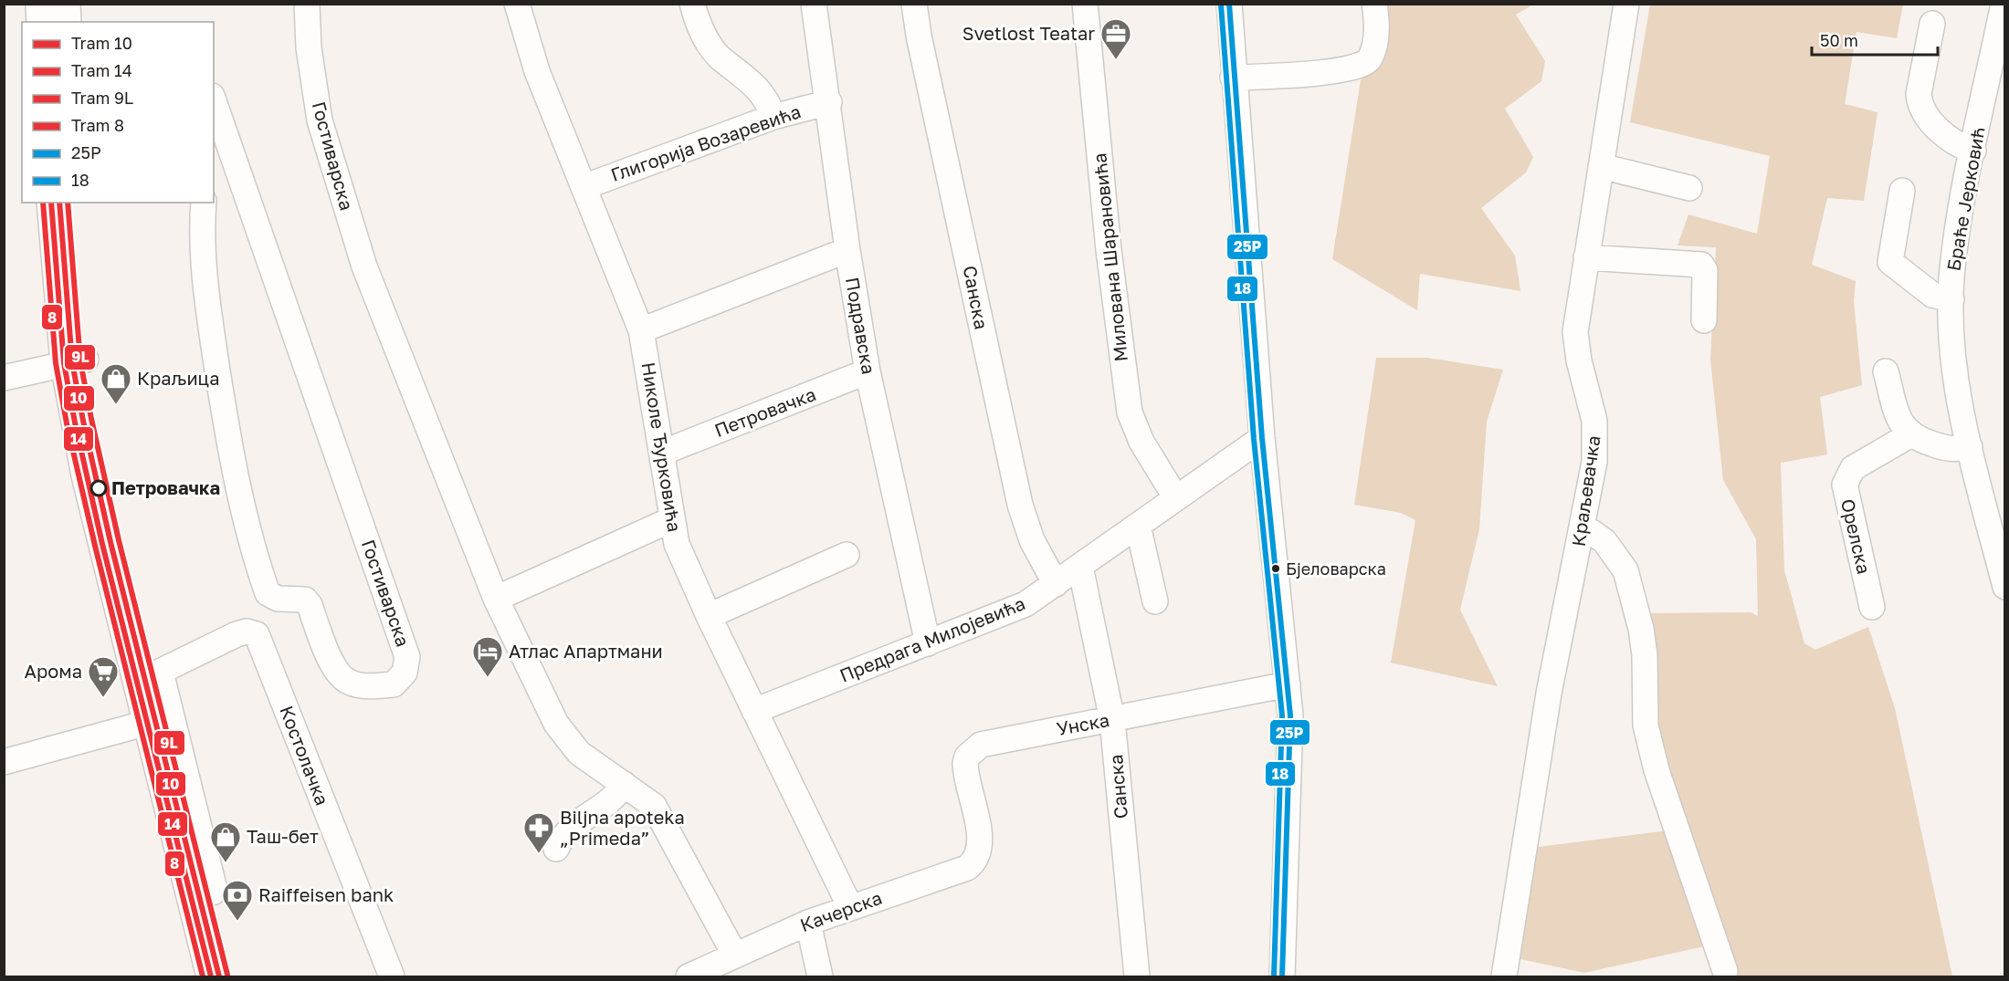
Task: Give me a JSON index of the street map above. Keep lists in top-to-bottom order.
{
  "streets": {
    "street": [
      "Глигорија Возаревића",
      "Гостиварска",
      "Браће Јерковић",
      "Милована Шарановића",
      "Санска",
      "Подравска",
      "Петровачка",
      "Николе Ђурковића",
      "Краљевачка",
      "Орелска",
      "Предрага Милојевића",
      "Унска",
      "Костолачка",
      "Качерска"
    ]
  },
  "crossings": [
    ["Глигорија Возаревића", "Подравска"],
    ["Глигорија Возаревића", "Николе Ђурковића"],
    ["Гостиварска", "Качерска"],
    ["Милована Шарановића", "Предрага Милојевића"],
    ["Санска", "Предрага Милојевића"],
    ["Санска", "Унска"],
    ["Подравска", "Петровачка"],
    ["Подравска", "Предрага Милојевића"],
    ["Петровачка", "Николе Ђурковића"],
    ["Николе Ђурковића", "Предрага Милојевића"],
    ["Николе Ђурковића", "Качерска"],
    ["Унска", "Качерска"]
  ],
  "places": {
    "office": ["Svetlost Teatar"],
    "shop": ["Краљица", "Таш-бет"],
    "other": ["Петровачка", "Бјеловарска"],
    "hotel": ["Атлас Апартмани"],
    "supermarket": ["Арома"],
    "pharmacy": ["Biljna apoteka „Primeda”"],
    "bank": ["Raiffeisen bank"]
  },
  "lines": [
    "transit line 25P",
    "transit line 18",
    "tram line 10",
    "tram line 14",
    "tram line 9L",
    "tram line 8"
  ],
  "legend": [
    "Tram 10",
    "Tram 14",
    "Tram 9L",
    "Tram 8",
    "25P",
    "18"
  ],
  "scale_bar": "50 m"
}
